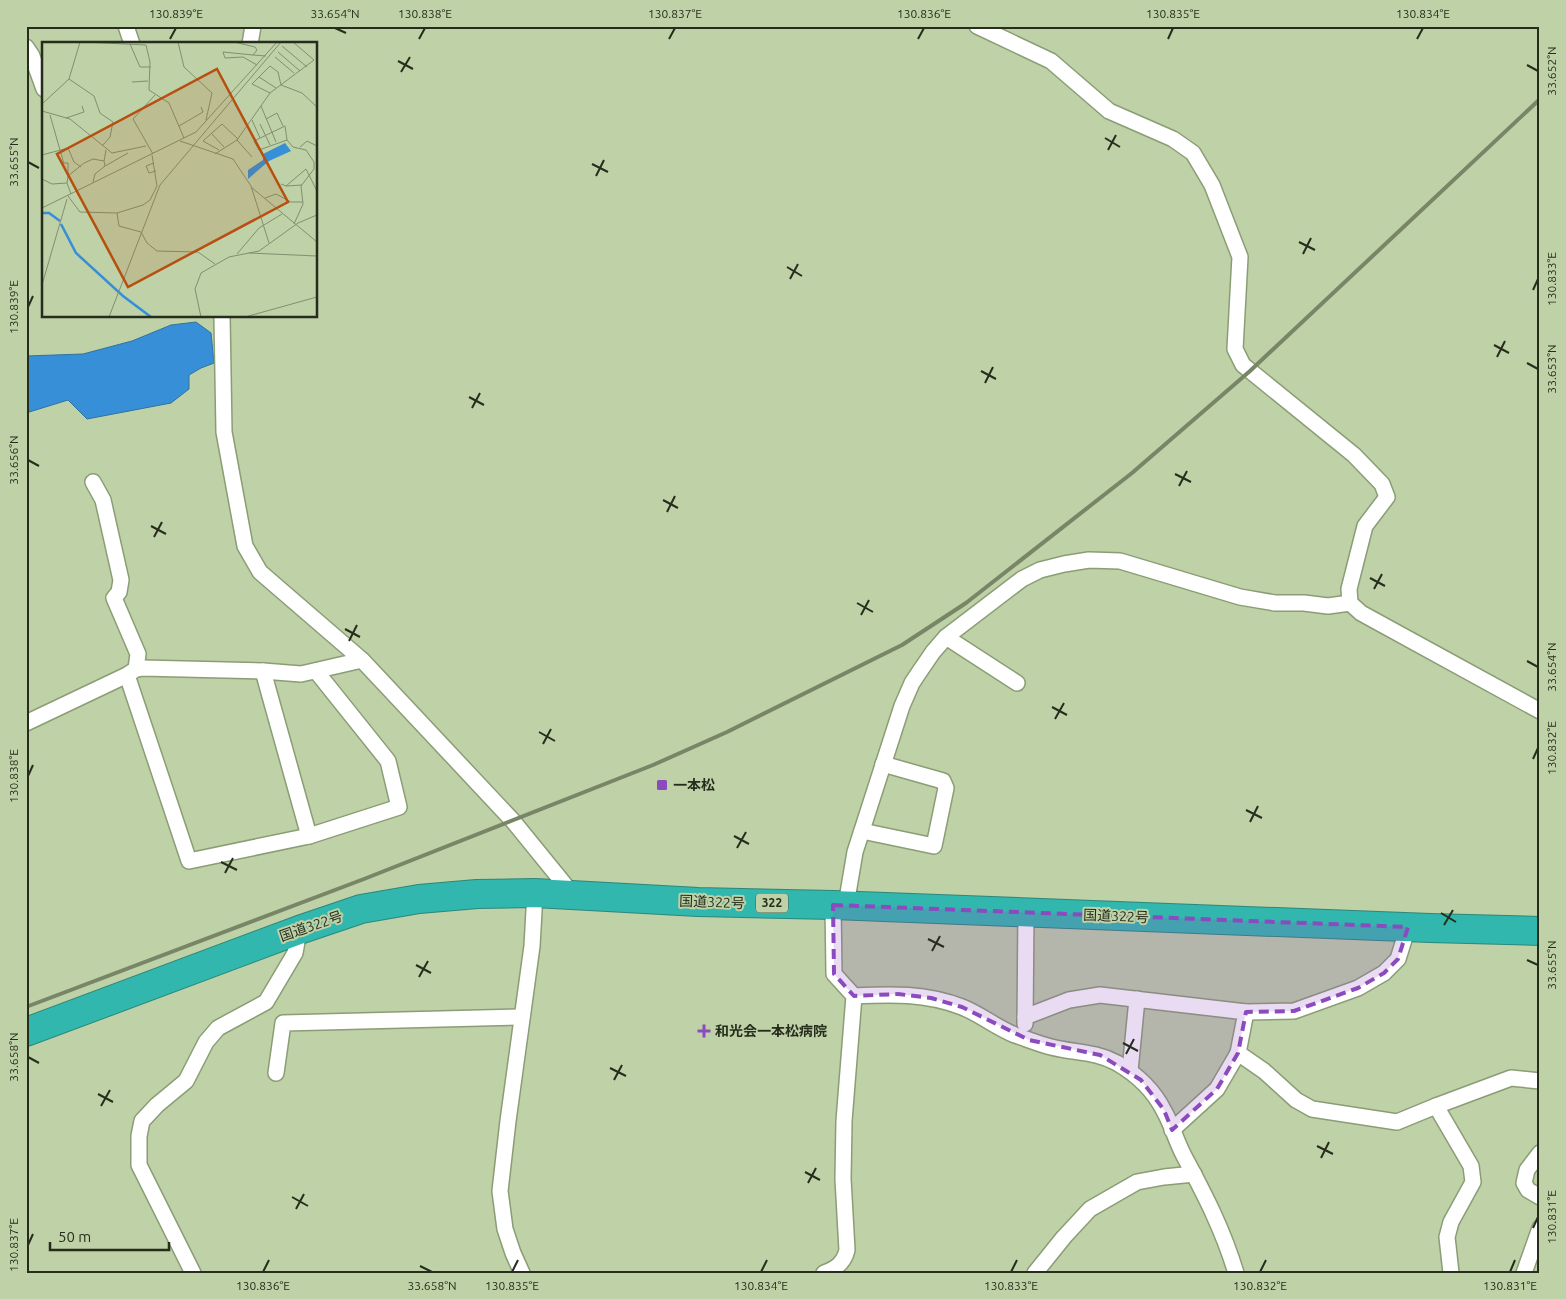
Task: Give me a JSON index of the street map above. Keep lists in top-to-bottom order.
{
  "streets": {
    "highway": ["国道322号", "322"]
  },
  "places": {
    "transit": ["一本松"],
    "health": ["和光会一本松病院"]
  },
  "scale_bar": "50 m",
  "coordinates": [
    "130.839°E",
    "33.654°N",
    "130.838°E",
    "130.837°E",
    "130.836°E",
    "130.835°E",
    "130.834°E",
    "33.652°N",
    "33.655°N",
    "130.833°E",
    "33.653°N",
    "33.656°N",
    "130.832°E",
    "33.658°N",
    "130.831°E"
  ]
}
